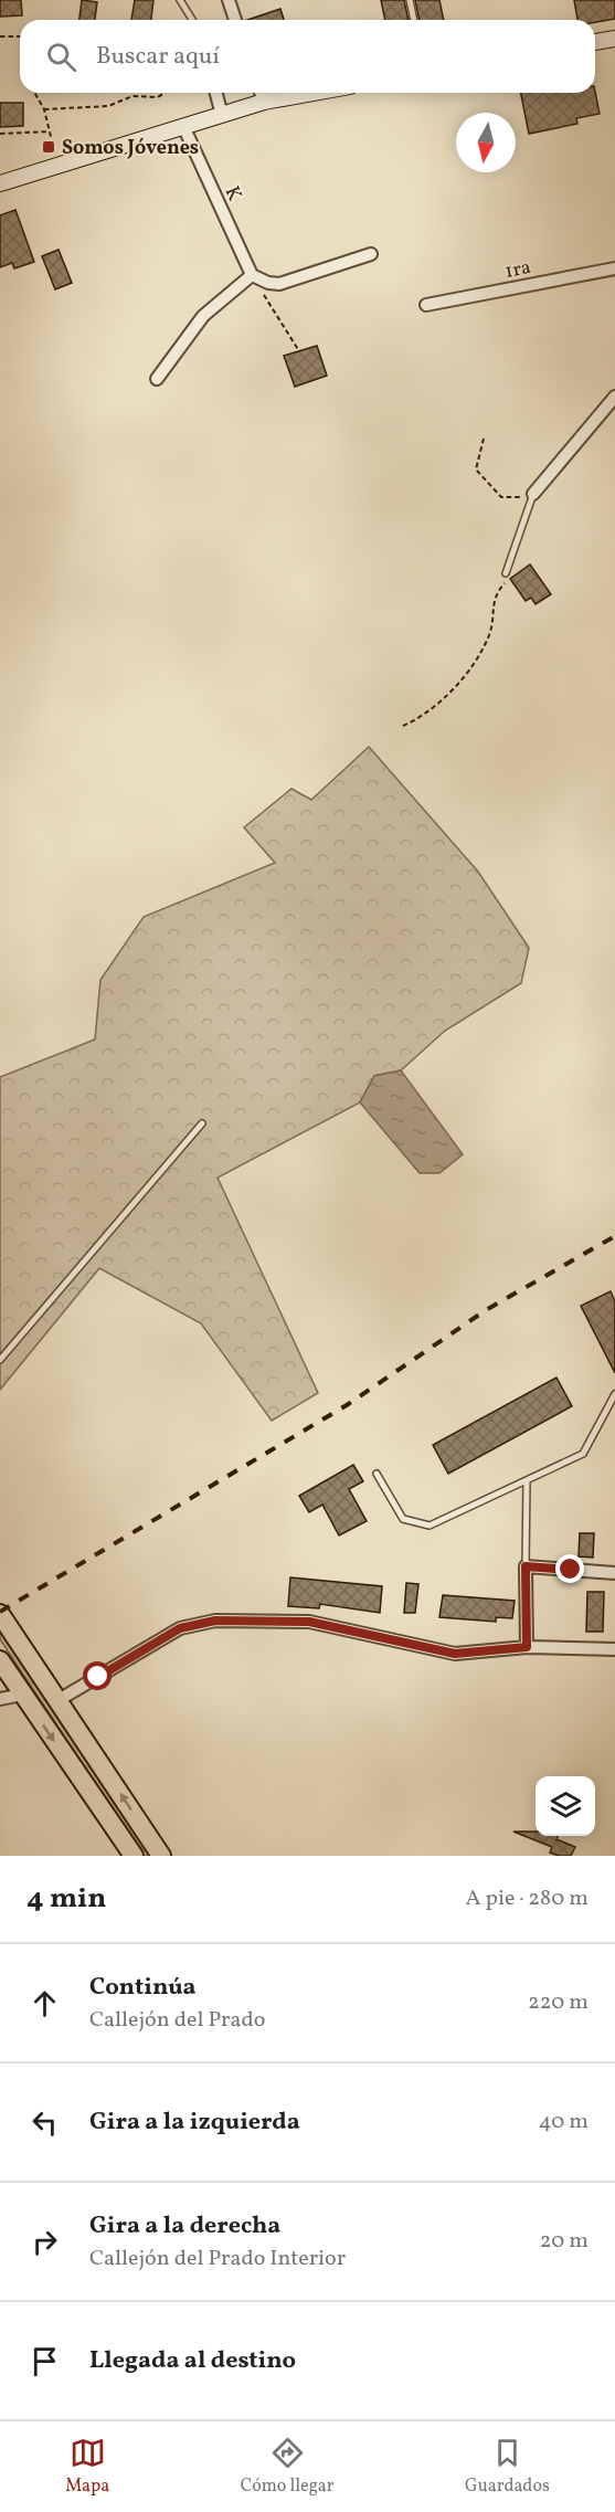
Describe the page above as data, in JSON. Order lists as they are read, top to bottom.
{
  "streets": {
    "street": ["K", "1ra"]
  },
  "places": {
    "transit": ["Somos Jóvenes"]
  },
  "north": "bottom",
  "page": {
    "search": "Buscar aquí",
    "heading": ["4 min", "A pie · 280 m"],
    "list": [
      ["Continúa", "Callejón del Prado", "220 m"],
      ["Gira a la izquierda", "40 m"],
      ["Gira a la derecha", "Callejón del Prado Interior", "20 m"],
      "Llegada al destino"
    ],
    "nav": ["Mapa", "Cómo llegar", "Guardados"]
  }
}
